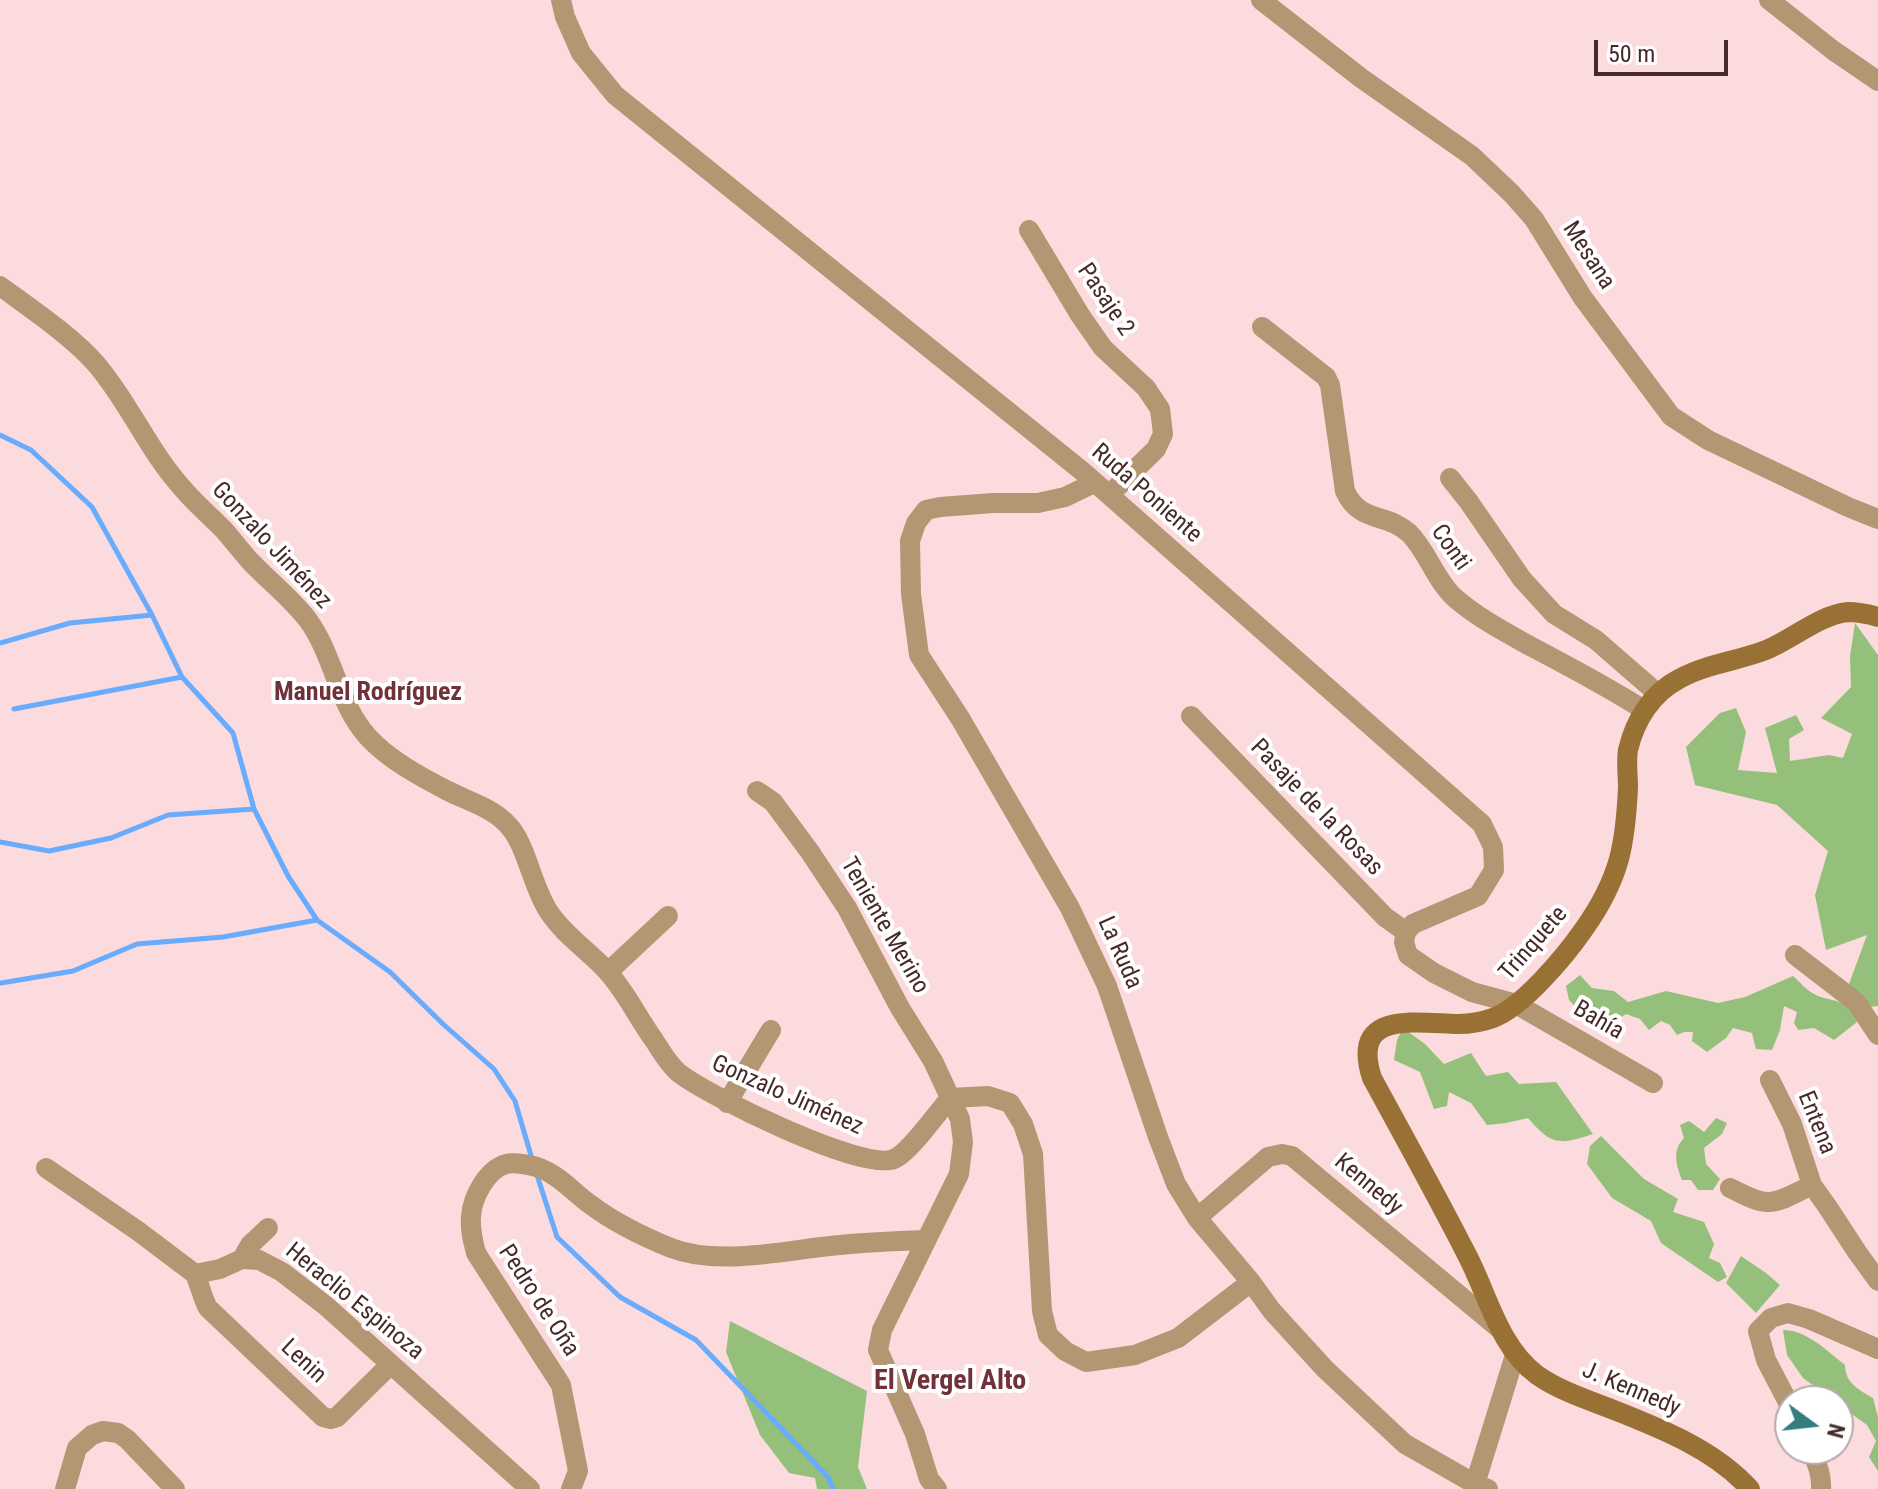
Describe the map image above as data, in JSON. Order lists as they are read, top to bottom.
{
  "streets": {
    "street": [
      "Mesana",
      "Pasaje 2",
      "Ruda Poniente",
      "Gonzalo Jiménez",
      "Conti",
      "Pasaje de la Rosas",
      "Teniente Merino",
      "Trinquete",
      "La Ruda",
      "Bahía",
      "Entena",
      "Kennedy",
      "Pedro de Oña",
      "Heraclio Espinoza",
      "Lenin",
      "J. Kennedy"
    ]
  },
  "crossings": [
    ["Pasaje 2", "Ruda Poniente"],
    ["Pasaje 2", "La Ruda"],
    ["Ruda Poniente", "Pasaje de la Rosas"],
    ["Ruda Poniente", "La Ruda"],
    ["Gonzalo Jiménez", "Teniente Merino"],
    ["Conti", "Trinquete"],
    ["Trinquete", "Bahía"],
    ["Trinquete", "Kennedy"],
    ["Trinquete", "J. Kennedy"],
    ["La Ruda", "Kennedy"],
    ["Kennedy", "J. Kennedy"],
    ["Heraclio Espinoza", "Lenin"]
  ],
  "districts": ["Manuel Rodríguez", "El Vergel Alto"],
  "scale_bar": "50 m",
  "north": "right"
}
